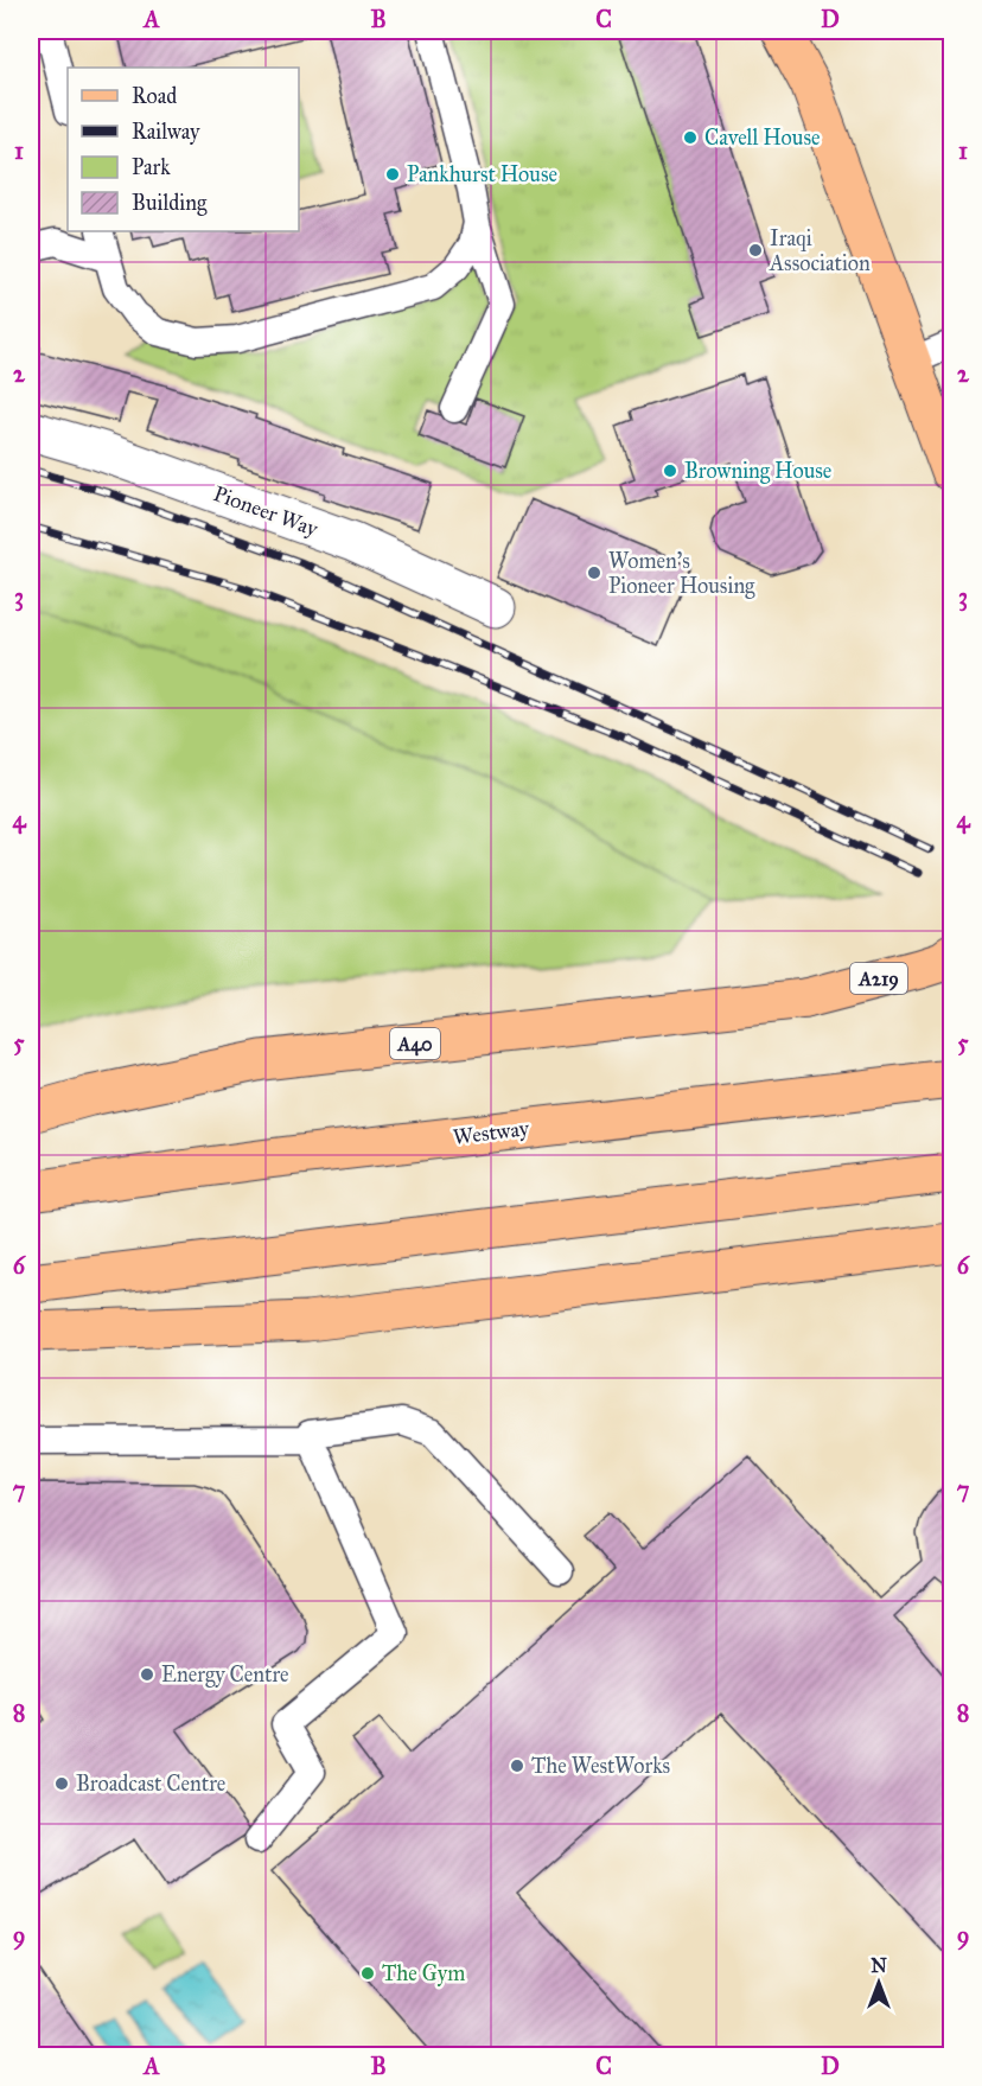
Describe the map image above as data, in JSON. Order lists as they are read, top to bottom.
{
  "streets": {
    "main road": ["A219", "A40", "Westway"],
    "street": ["Pioneer Way"]
  },
  "crossings": [
    ["A219", "A40"]
  ],
  "places": [
    "Cavell House",
    "Pankhurst House",
    "Iraqi Association",
    "Browning House",
    "Women's Pioneer Housing",
    "Energy Centre",
    "The WestWorks",
    "Broadcast Centre",
    "The Gym"
  ],
  "legend": [
    "Road",
    "Railway",
    "Park",
    "Building"
  ],
  "north": "top",
  "grid": {
    "columns": [
      "A",
      "B",
      "C",
      "D"
    ],
    "rows": [
      "1",
      "2",
      "3",
      "4",
      "5",
      "6",
      "7",
      "8",
      "9"
    ]
  }
}
